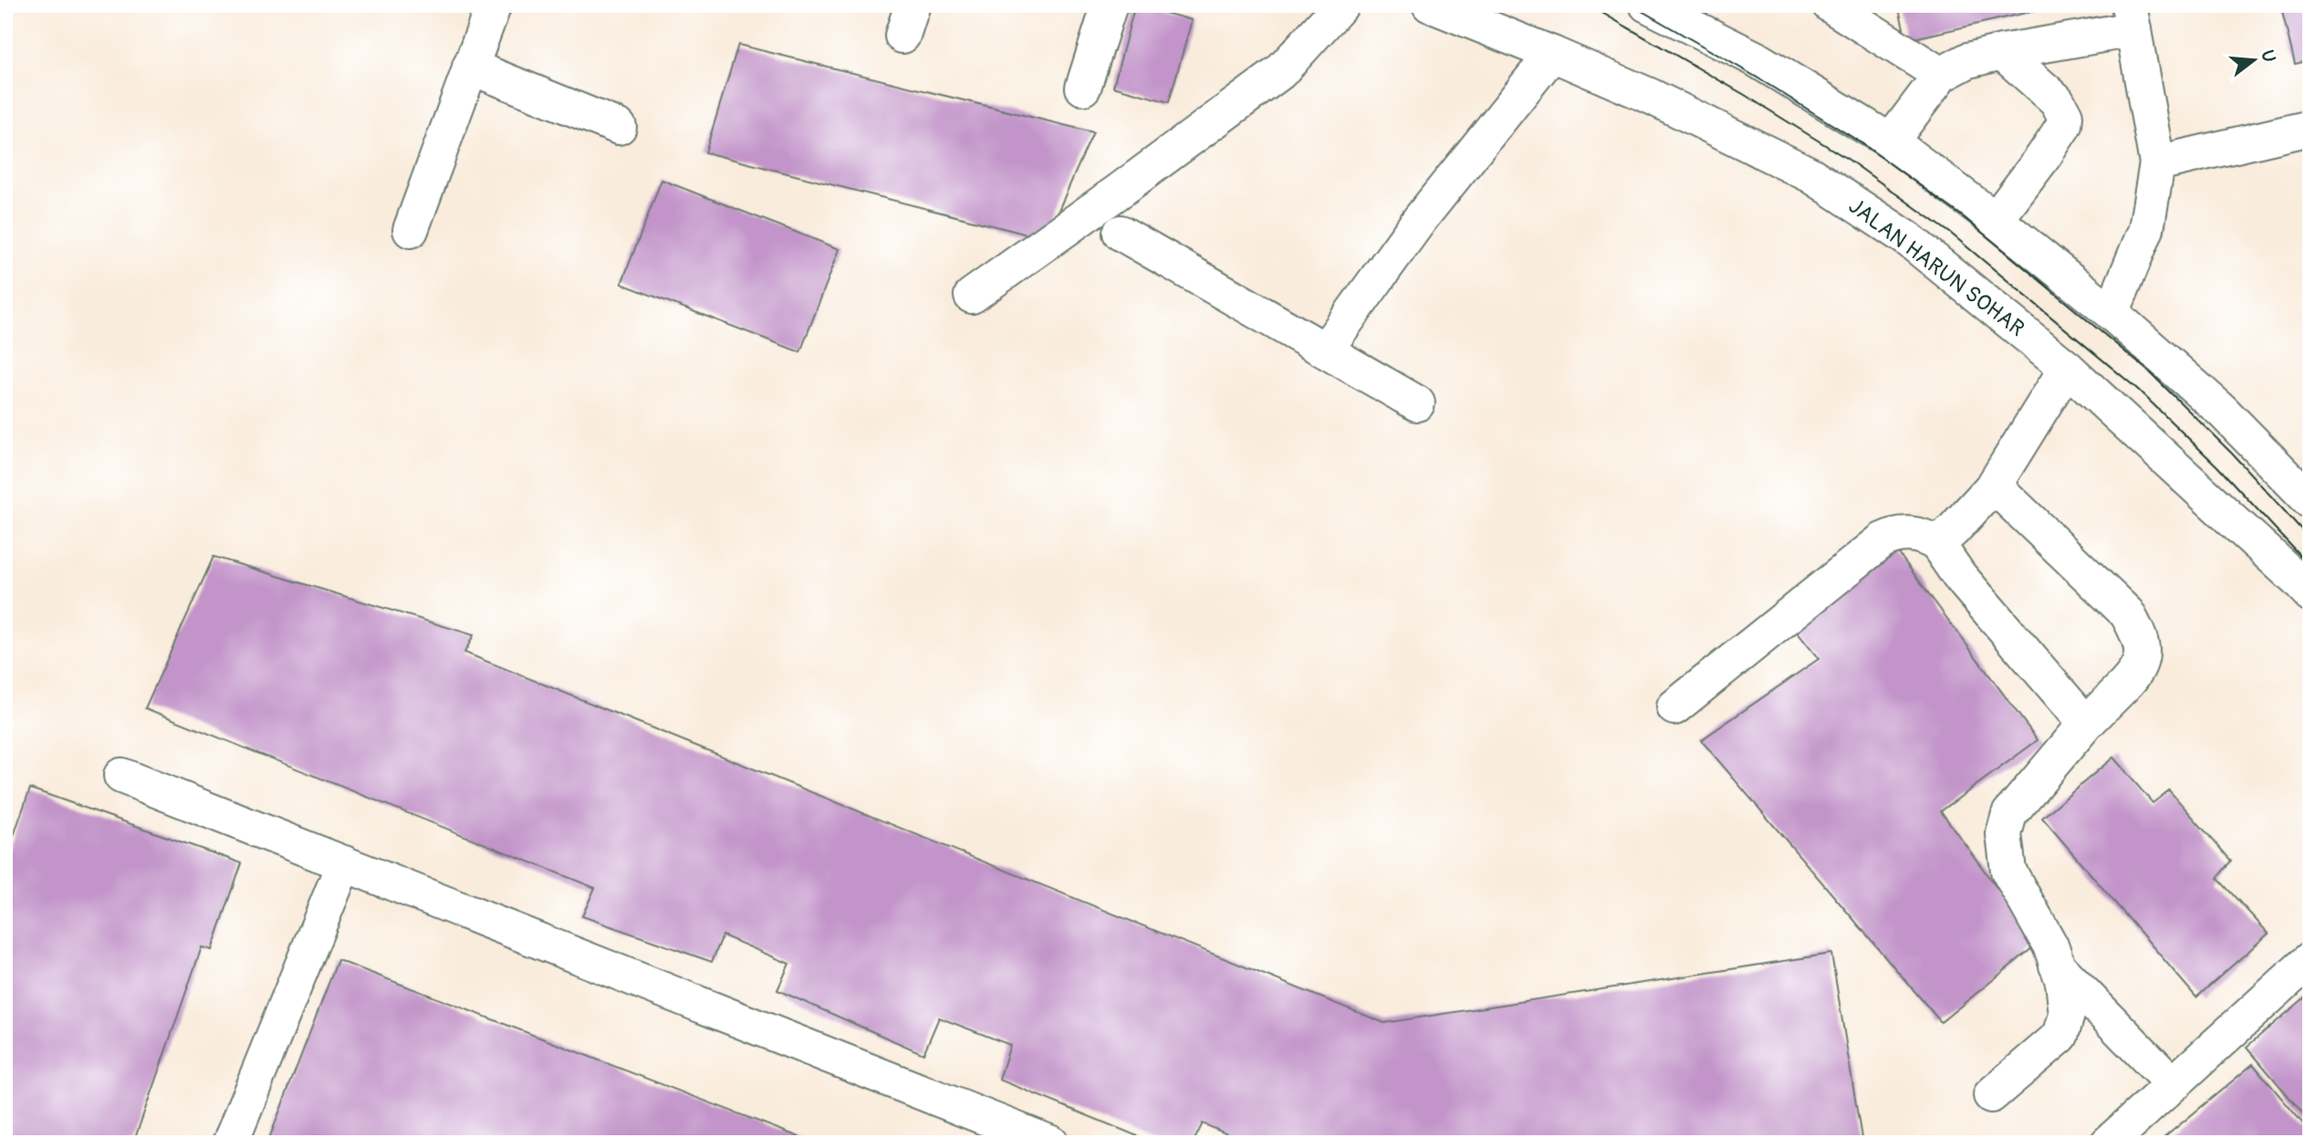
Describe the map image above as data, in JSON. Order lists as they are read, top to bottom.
{
  "streets": {
    "main road": ["JALAN HARUN SOHAR"]
  },
  "north": "right"
}
